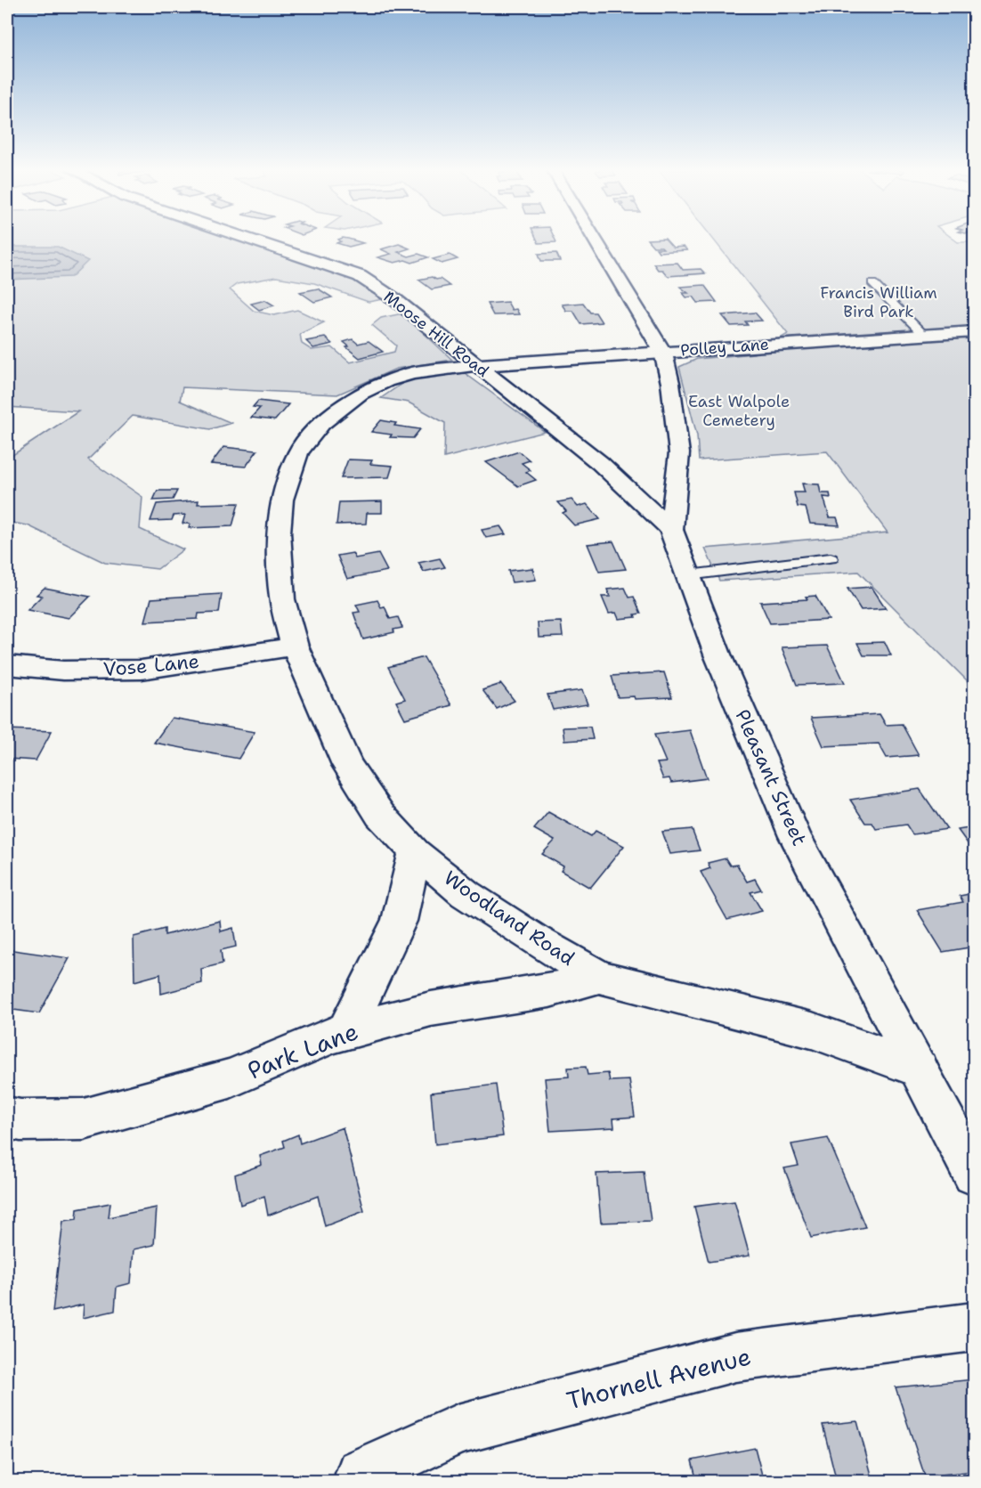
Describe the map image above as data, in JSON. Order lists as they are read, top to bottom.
{
  "streets": {
    "street": [
      "Moose Hill Road",
      "Polley Lane",
      "Vose Lane",
      "Pleasant Street",
      "Woodland Road",
      "Park Lane",
      "Thornell Avenue"
    ]
  },
  "crossings": [
    ["Moose Hill Road", "Polley Lane"],
    ["Moose Hill Road", "Pleasant Street"],
    ["Moose Hill Road", "Woodland Road"],
    ["Polley Lane", "Pleasant Street"],
    ["Polley Lane", "Woodland Road"],
    ["Vose Lane", "Woodland Road"],
    ["Pleasant Street", "Woodland Road"],
    ["Woodland Road", "Park Lane"]
  ],
  "parks": ["Francis William Bird Park", "East Walpole Cemetery"]
}
